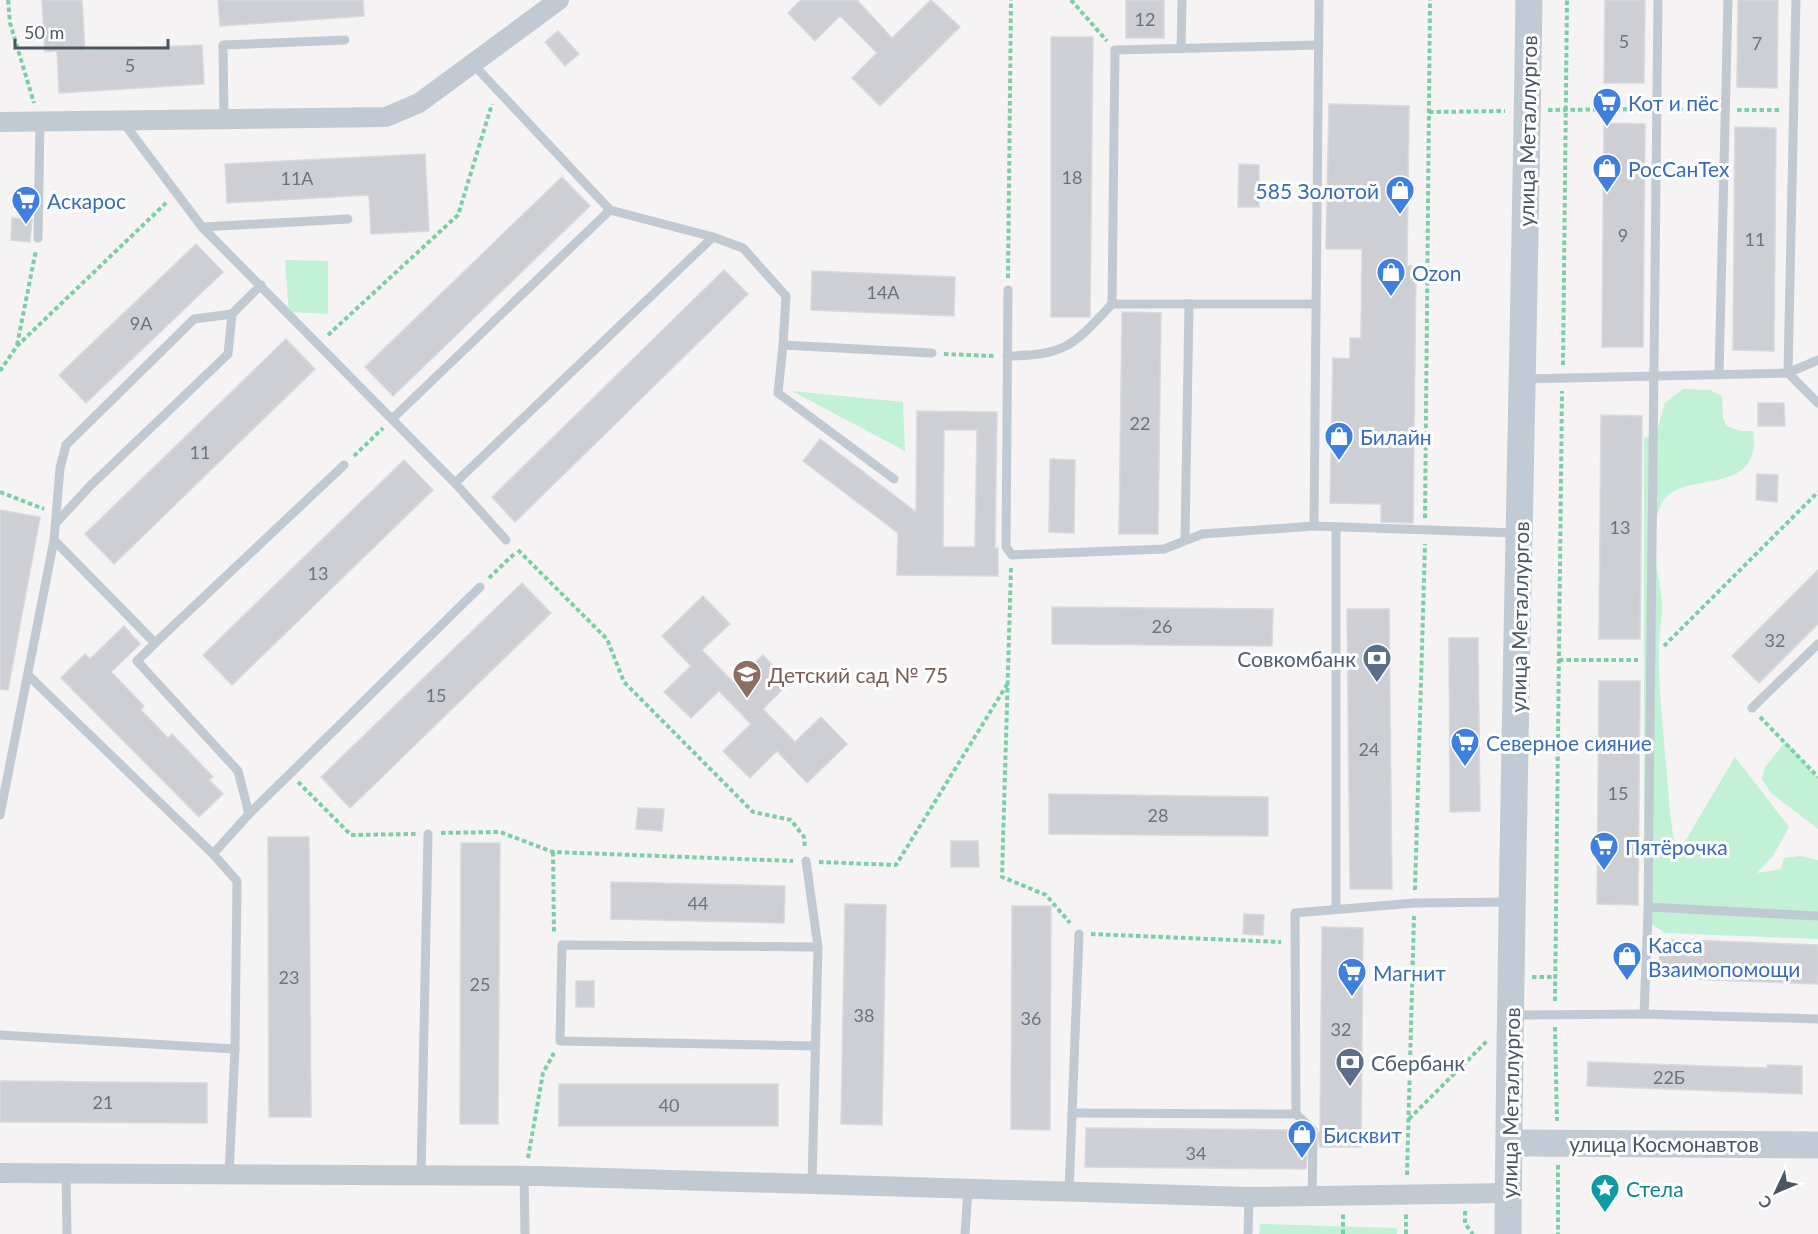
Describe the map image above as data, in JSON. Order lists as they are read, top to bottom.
{
  "streets": {
    "main road": ["улица Металлургов", "улица Космонавтов"]
  },
  "crossings": [
    ["улица Металлургов", "улица Космонавтов"]
  ],
  "places": {
    "supermarket": [
      "Кот и пёс",
      "Аскарос",
      "Северное сияние",
      "Пятёрочка",
      "Магнит"
    ],
    "shop": [
      "РосСанТех",
      "585 Золотой",
      "Ozon",
      "Билайн",
      "Касса Взаимопомощи",
      "Бисквит"
    ],
    "bank": ["Совкомбанк", "Сбербанк"],
    "school or university": ["Детский сад № 75"],
    "place": ["Стела"]
  },
  "house_numbers": [
    "12",
    "5",
    "7",
    "5",
    "18",
    "11А",
    "9",
    "11",
    "14А",
    "9А",
    "22",
    "11",
    "13",
    "13",
    "26",
    "32",
    "15",
    "24",
    "15",
    "28",
    "44",
    "23",
    "25",
    "38",
    "36",
    "32",
    "22Б",
    "21",
    "40",
    "34"
  ],
  "scale_bar": "50 m",
  "north": "bottom left"
}
